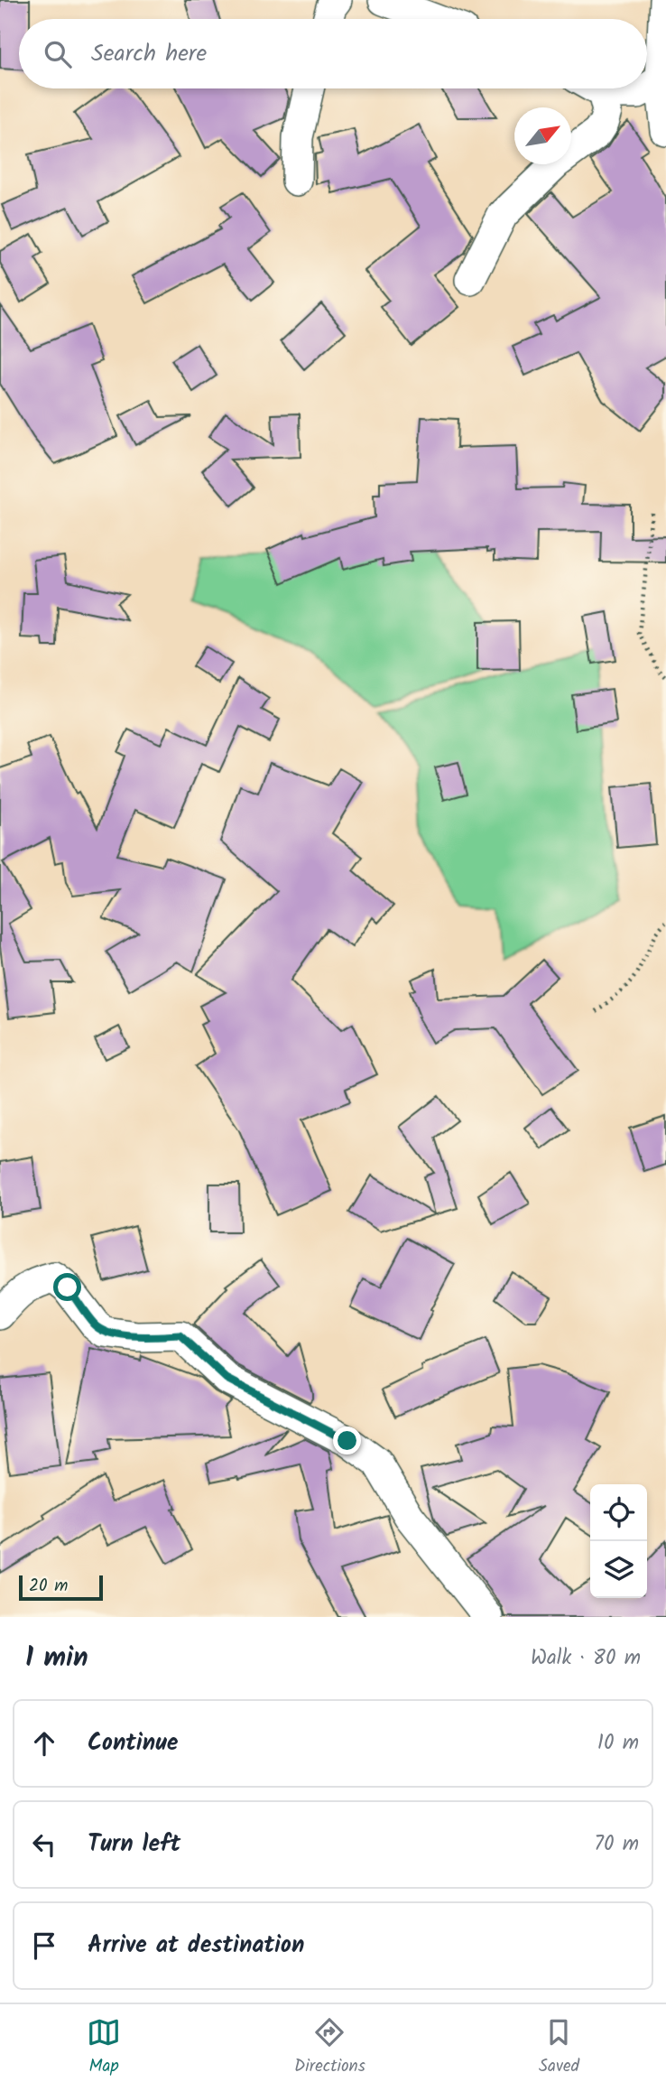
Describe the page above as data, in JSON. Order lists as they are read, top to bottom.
{
  "scale_bar": "20 m",
  "north": "top right",
  "page": {
    "search": "Search here",
    "scale": "20 m",
    "heading": ["1 min", "Walk · 80 m"],
    "list": [
      ["Continue", "10 m"],
      ["Turn left", "70 m"],
      "Arrive at destination"
    ],
    "nav": ["Map", "Directions", "Saved"]
  }
}
